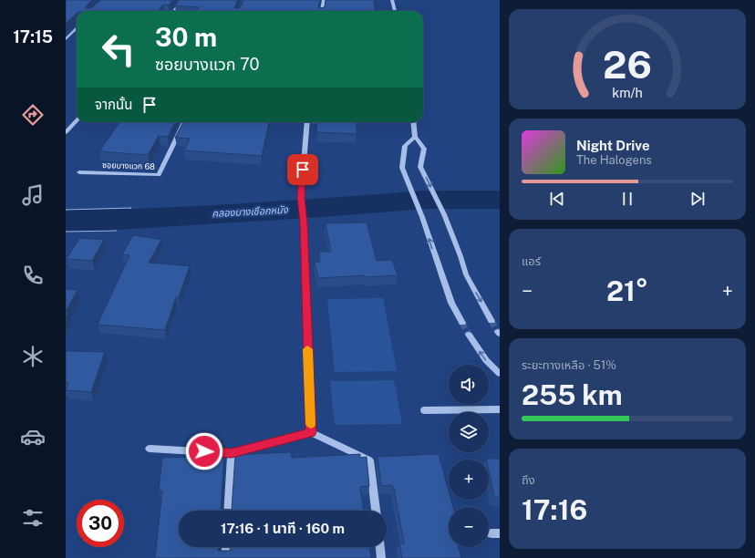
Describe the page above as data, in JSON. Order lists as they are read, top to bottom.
{
  "streets": {
    "street": ["ซอยบางแวก 68"]
  },
  "water": ["คลองบางเชือกหนัง"],
  "page": {
    "tabs": "17:15",
    "turn": ["30 m", "ซอยบางแวก 70"],
    "then": "จากนั้น",
    "song": ["Night Drive", "The Halogens"],
    "tile": [
      "แอร์",
      ["ระยะทางเหลือ · 51%", "255 km"],
      ["ถึง", "17:16"]
    ],
    "heat": ["−", "21°", "+"],
    "map_buttons": ["+", "−"],
    "limit": "30",
    "trip": "17:16 · 1 นาที · 160 m",
    "gauge": ["26", "km/h"]
  }
}
